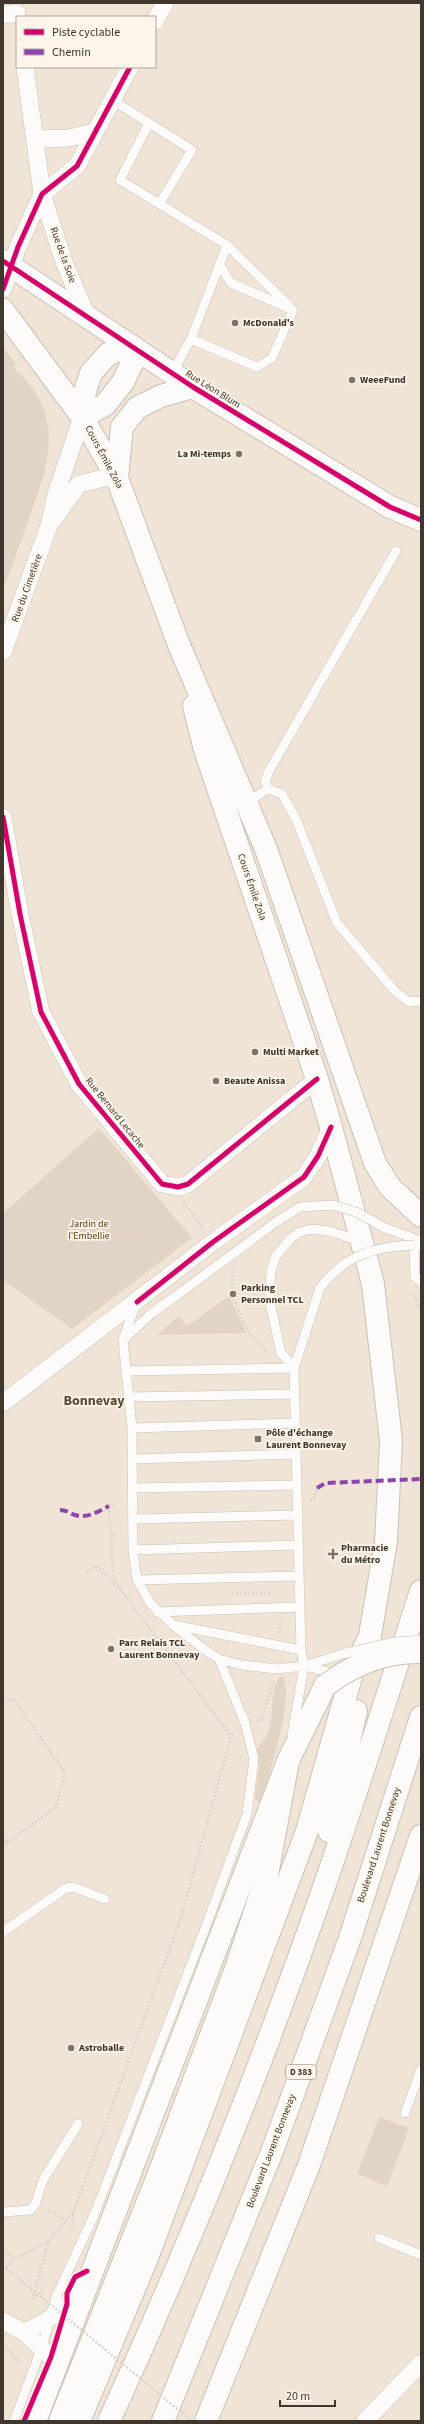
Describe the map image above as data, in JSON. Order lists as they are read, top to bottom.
{
  "streets": {
    "main road": [
      "Rue Léon Blum",
      "Cours Émile Zola",
      "Boulevard Laurent Bonnevay",
      "D 383"
    ],
    "street": ["Rue de la Soie", "Rue du Cimetière", "Rue Bernard Lecache"]
  },
  "crossings": [
    ["Rue de la Soie", "Rue Léon Blum"],
    ["Cours Émile Zola", "Rue du Cimetière"],
    ["Cours Émile Zola", "Rue Bernard Lecache"]
  ],
  "districts": ["Bonnevay"],
  "parks": ["Jardin de l'Embellie"],
  "places": {
    "other": [
      "McDonald's",
      "WeeeFund",
      "La Mi-temps",
      "Multi Market",
      "Beaute Anissa",
      "Parking Personnel TCL",
      "Parc Relais TCL Laurent Bonnevay",
      "Astroballe"
    ],
    "transit": ["Pôle d'échange Laurent Bonnevay"],
    "health": ["Pharmacie du Métro"]
  },
  "legend": ["Piste cyclable", "Chemin"],
  "scale_bar": "20 m"
}
